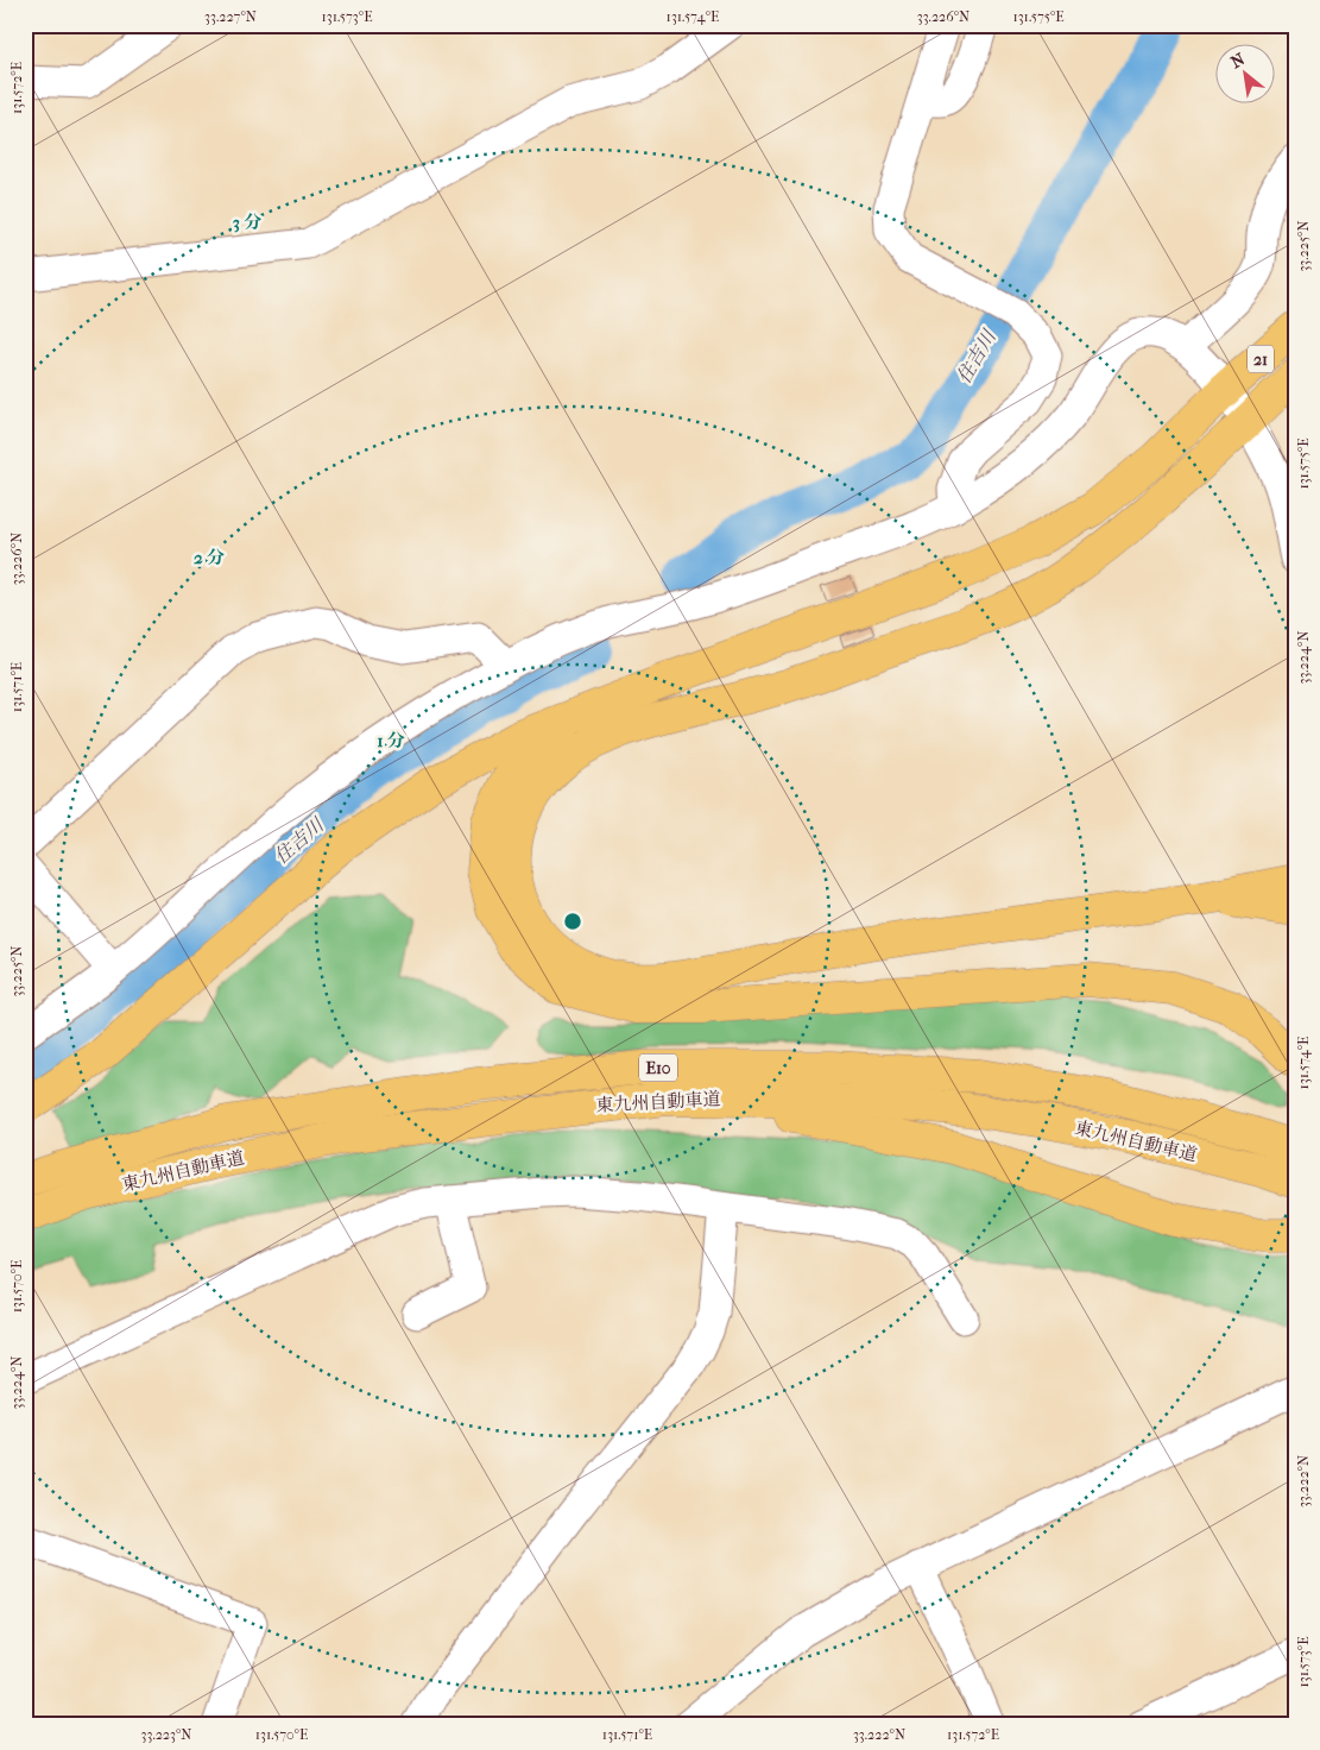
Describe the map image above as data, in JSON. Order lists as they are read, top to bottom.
{
  "streets": {
    "main road": ["21", "E10", "東九州自動車道"]
  },
  "water": ["住吉川"],
  "north": "top left",
  "coordinates": [
    "33.227°N",
    "131.573°E",
    "131.574°E",
    "33.226°N",
    "131.575°E",
    "131.572°E",
    "33.225°N",
    "33.224°N",
    "131.571°E",
    "131.570°E",
    "33.222°N",
    "33.223°N"
  ],
  "rings": ["3 分", "2 分", "1 分"]
}
